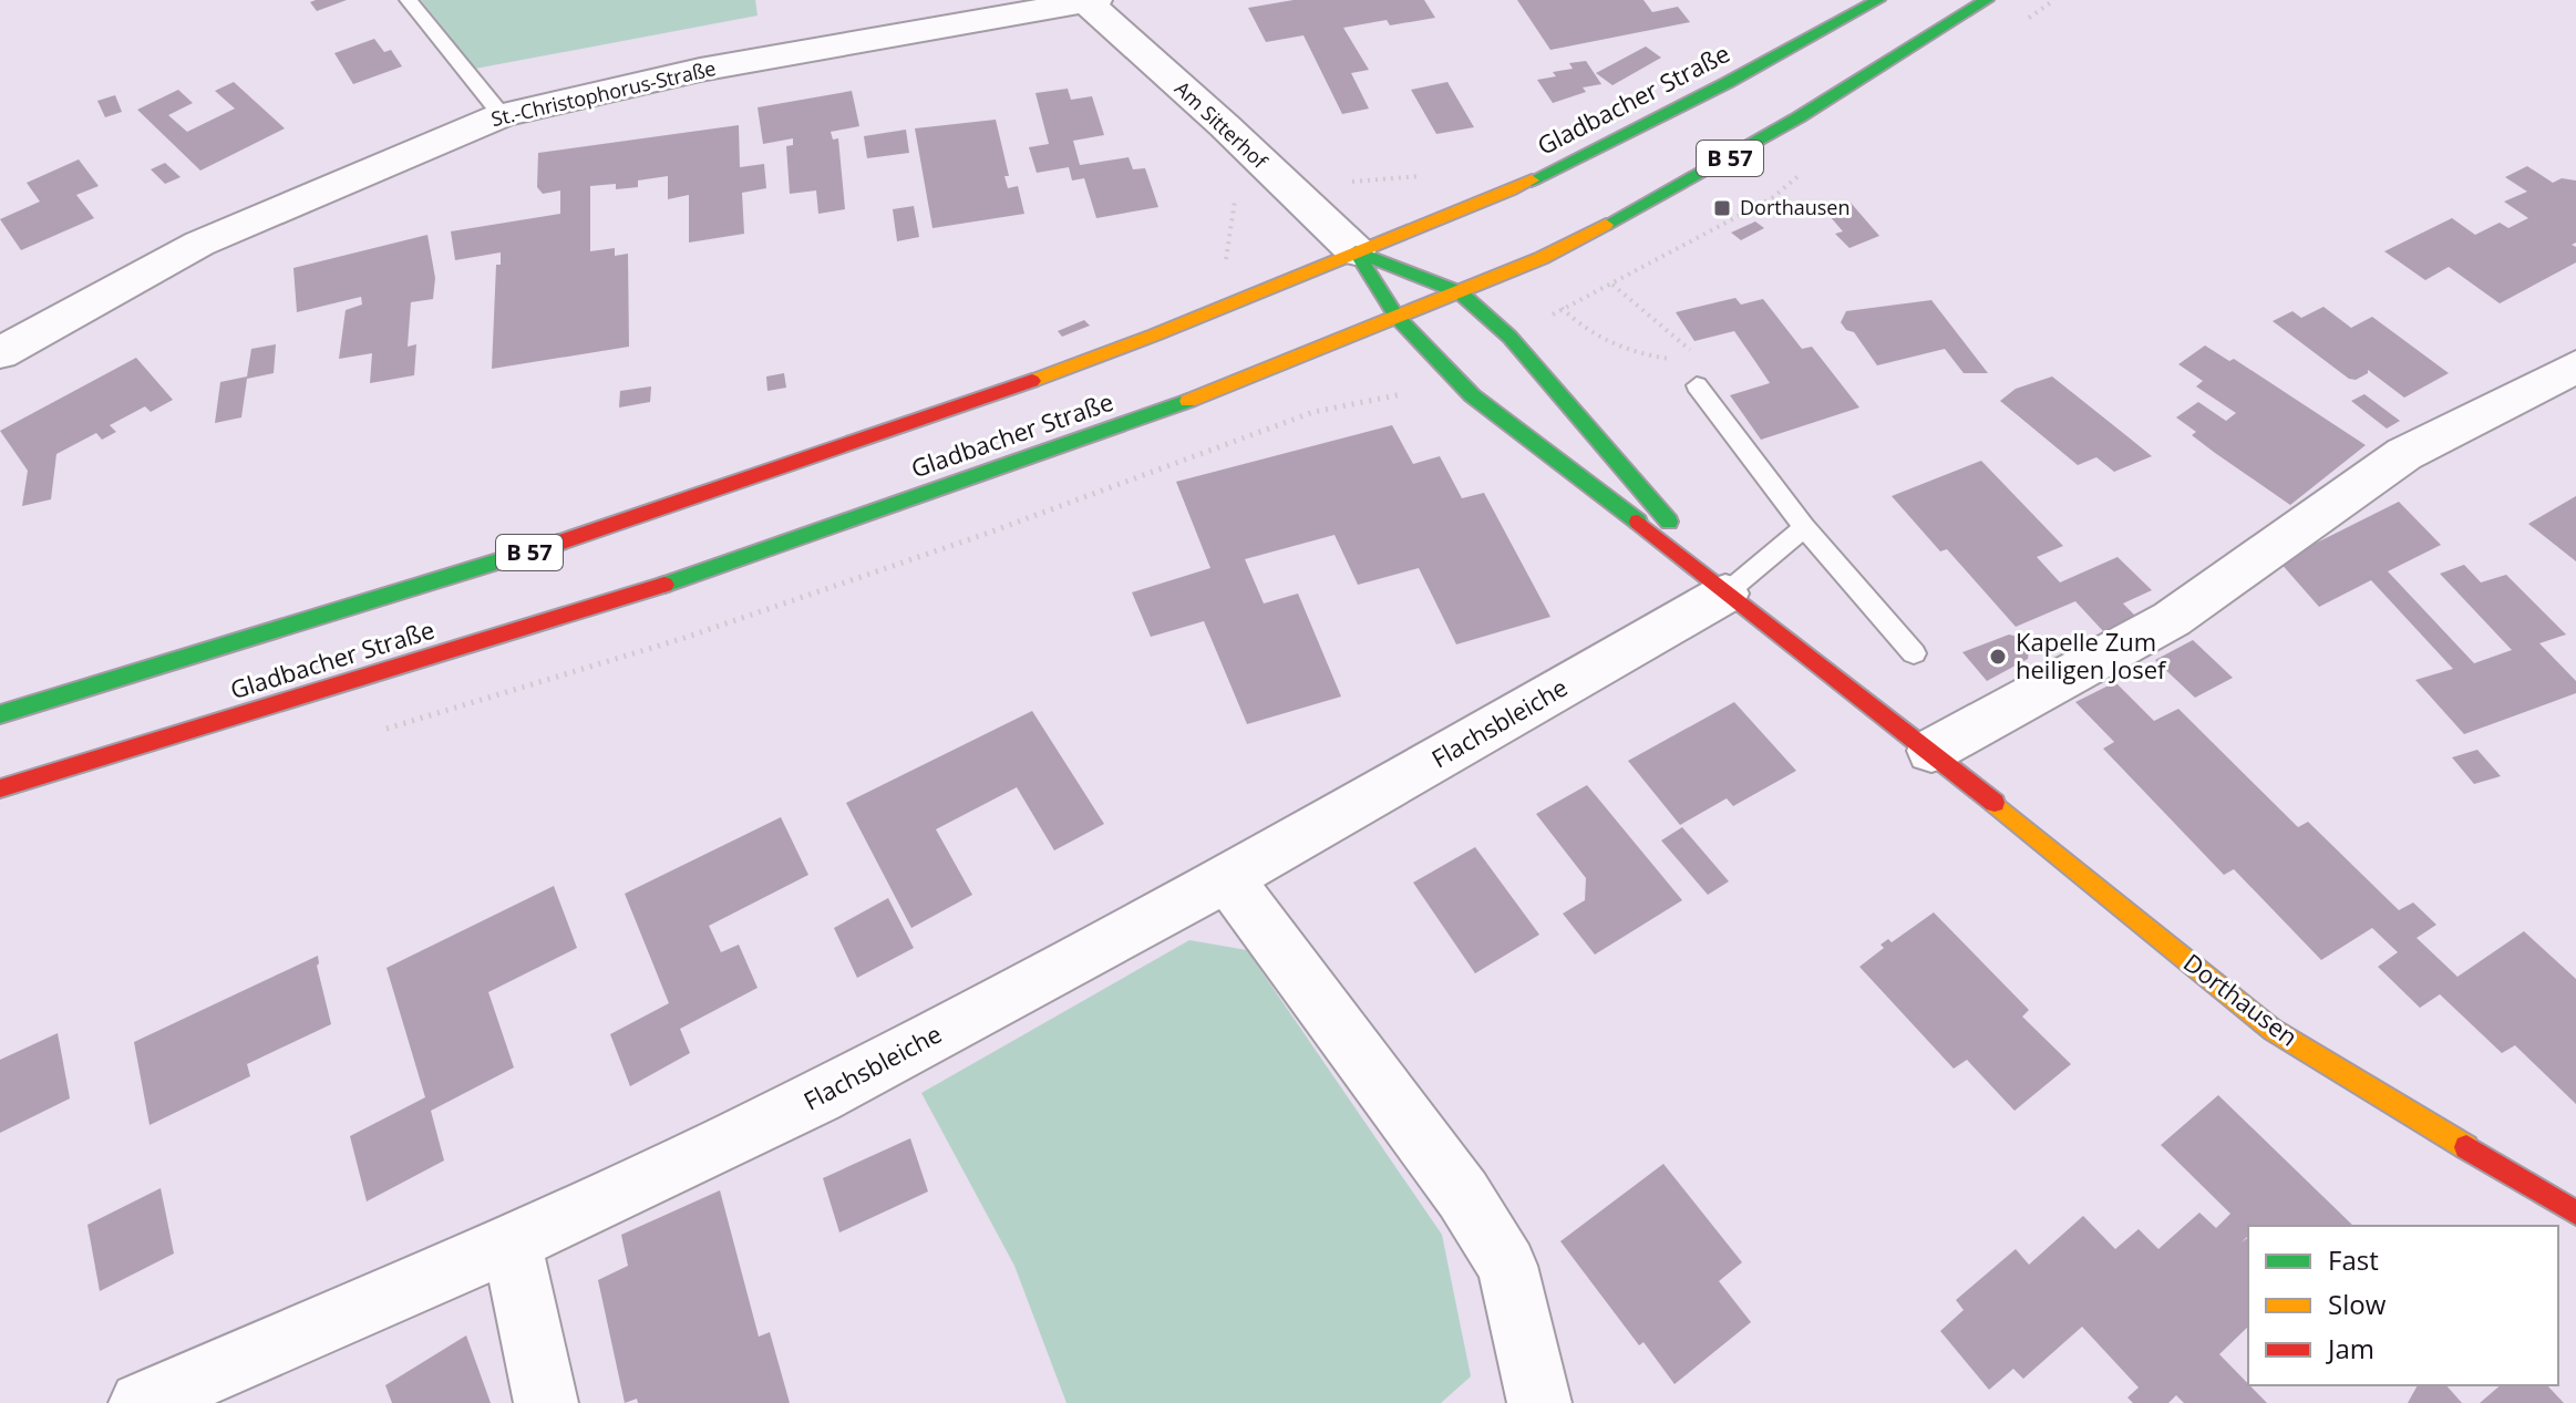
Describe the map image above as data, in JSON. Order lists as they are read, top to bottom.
{
  "streets": {
    "main road": ["Gladbacher Straße", "B 57", "Dorthausen"],
    "street": ["St.-Christophorus-Straße", "Am Sitterhof", "Flachsbleiche"]
  },
  "crossings": [
    ["St.-Christophorus-Straße", "Am Sitterhof"],
    ["Gladbacher Straße", "Am Sitterhof"],
    ["Gladbacher Straße", "Dorthausen"],
    ["Am Sitterhof", "Dorthausen"],
    ["Flachsbleiche", "Dorthausen"]
  ],
  "places": {
    "transit": ["Dorthausen"],
    "other": ["Kapelle Zum heiligen Josef"]
  },
  "legend": ["Fast", "Slow", "Jam"]
}
